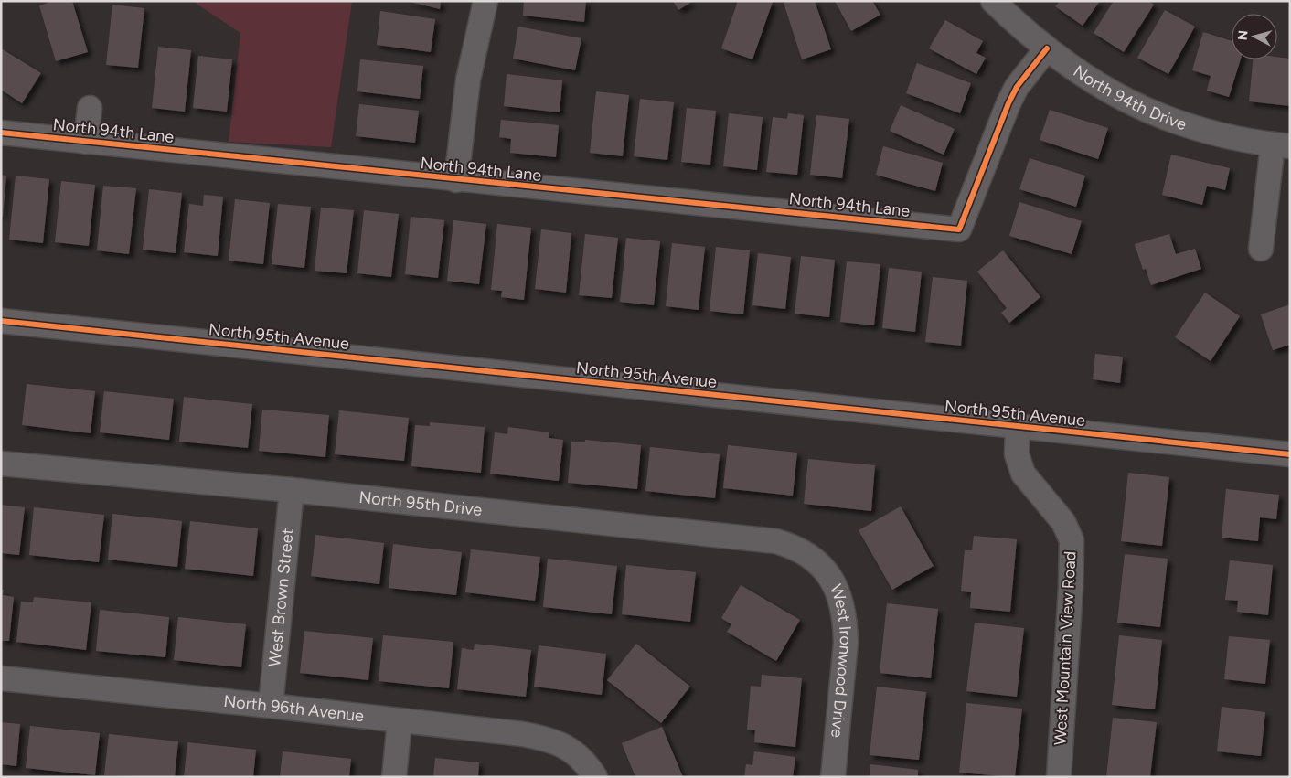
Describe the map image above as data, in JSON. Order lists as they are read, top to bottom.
{
  "streets": {
    "street": [
      "North 94th Drive",
      "North 94th Lane",
      "North 95th Avenue",
      "North 95th Drive",
      "West Brown Street",
      "West Mountain View Road",
      "West Ironwood Drive",
      "North 96th Avenue"
    ]
  },
  "crossings": [
    ["North 94th Drive", "North 94th Lane"],
    ["North 95th Avenue", "West Mountain View Road"],
    ["North 95th Drive", "West Brown Street"],
    ["North 95th Drive", "West Ironwood Drive"],
    ["West Brown Street", "North 96th Avenue"]
  ],
  "north": "left"
}
